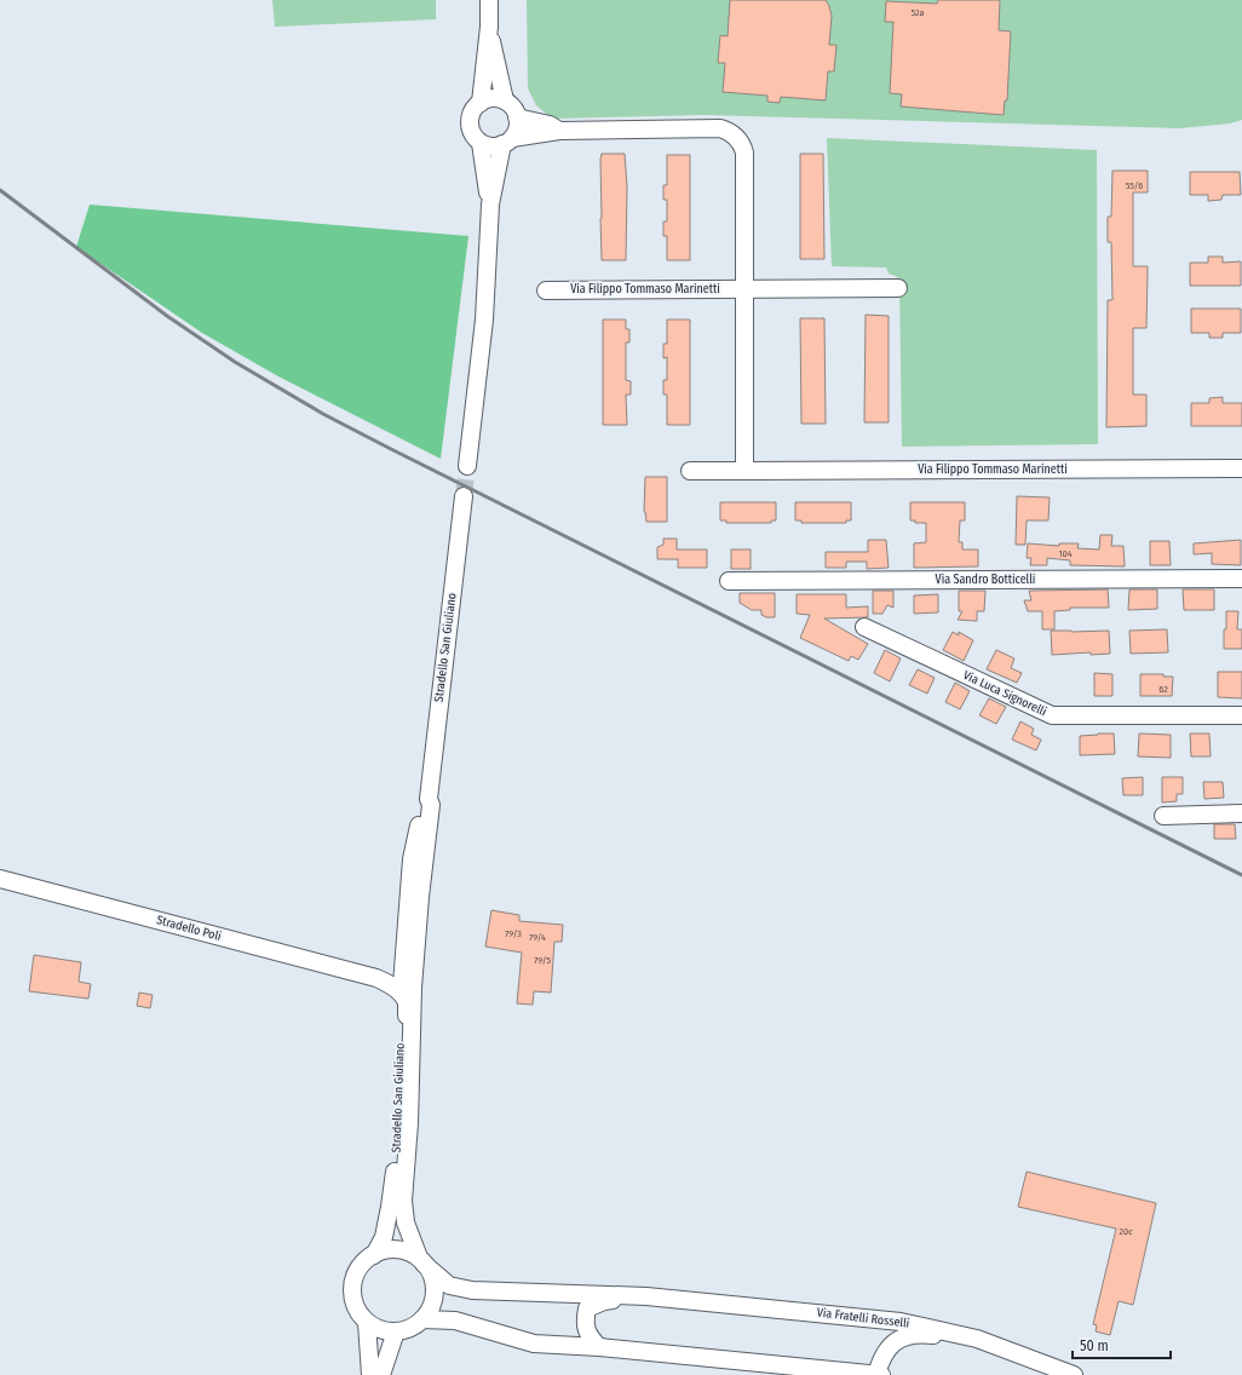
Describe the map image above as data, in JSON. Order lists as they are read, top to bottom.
{
  "streets": {
    "street": [
      "Via Filippo Tommaso Marinetti",
      "Via Sandro Botticelli",
      "Stradello San Giuliano",
      "Via Luca Signorelli",
      "Stradello Poli",
      "Via Fratelli Rosselli"
    ]
  },
  "crossings": [
    ["Stradello San Giuliano", "Stradello Poli"],
    ["Stradello San Giuliano", "Via Fratelli Rosselli"]
  ],
  "house_numbers": [
    "52a",
    "55/6",
    "104",
    "62",
    "79/3",
    "79/4",
    "79/5",
    "20c"
  ],
  "scale_bar": "50 m"
}
